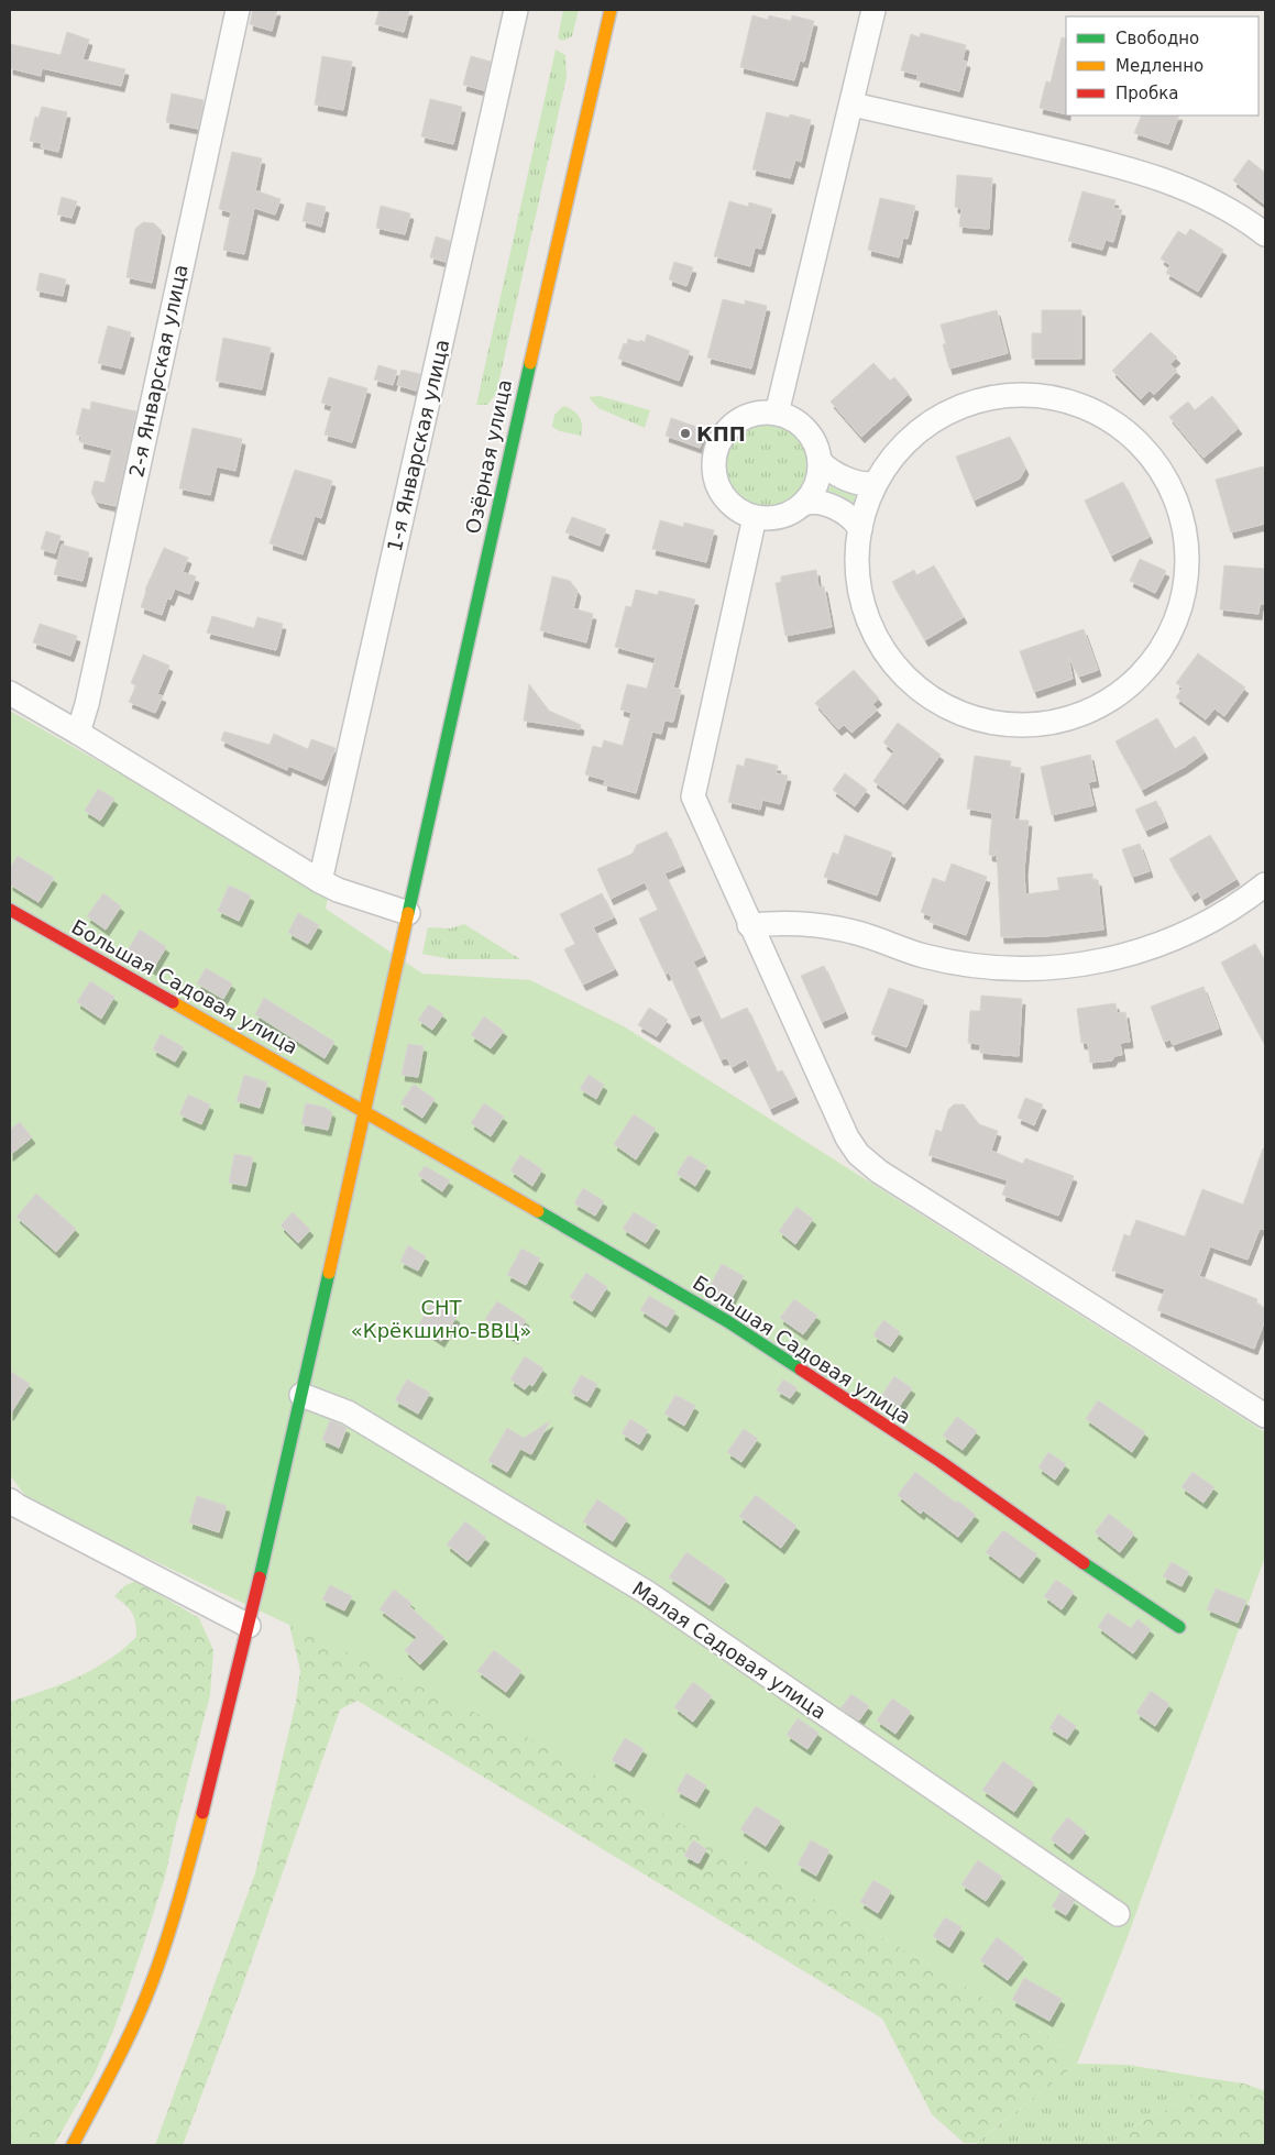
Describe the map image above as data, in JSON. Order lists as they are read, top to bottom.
{
  "streets": {
    "main road": ["Озёрная улица", "Большая Садовая улица"],
    "street": ["2-я Январская улица", "1-я Январская улица", "Малая Садовая улица"]
  },
  "crossings": [
    ["Озёрная улица", "Большая Садовая улица"],
    ["Озёрная улица", "Малая Садовая улица"]
  ],
  "parks": ["СНТ «Крёкшино-ВВЦ»"],
  "places": ["КПП"],
  "legend": ["Свободно", "Медленно", "Пробка"]
}
